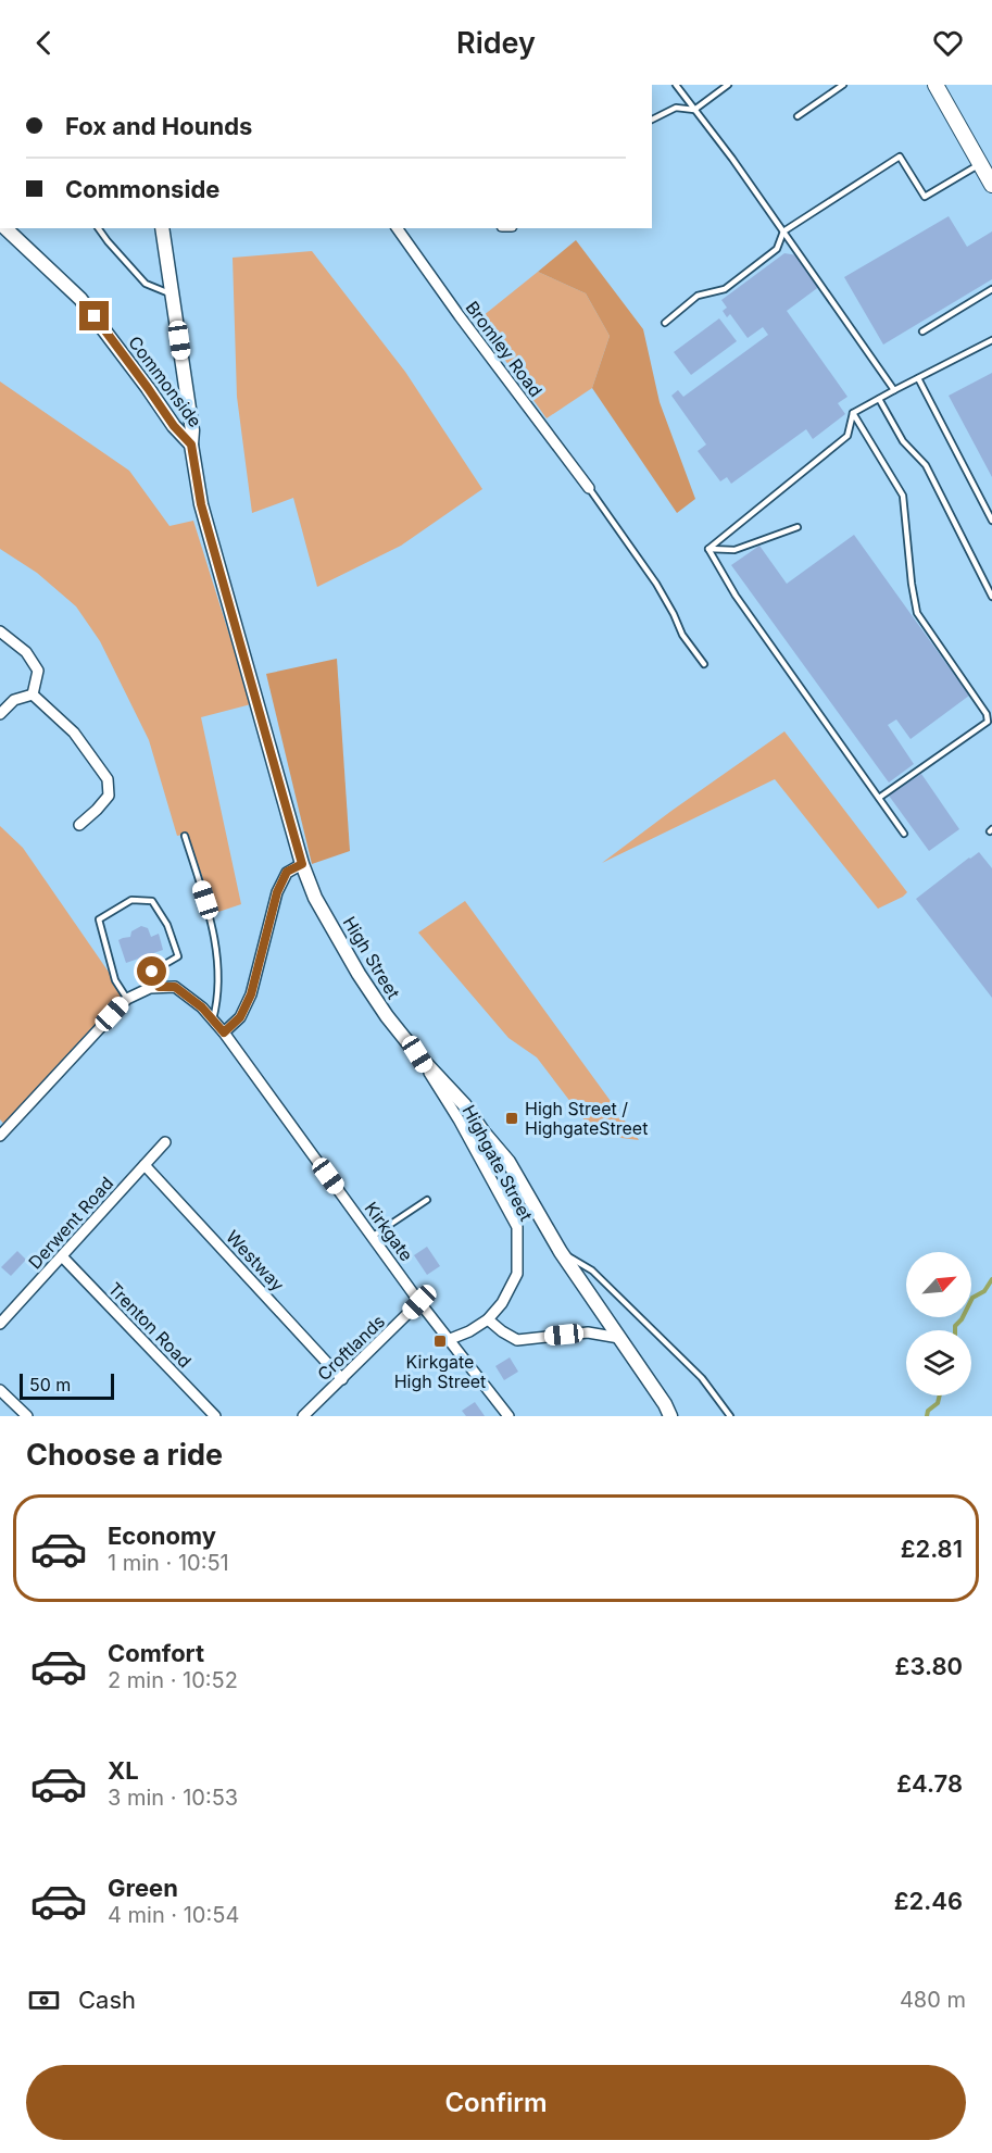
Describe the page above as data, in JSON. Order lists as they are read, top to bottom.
{
  "streets": {
    "street": [
      "Bromley Road",
      "Commonside",
      "High Street",
      "Highgate Street",
      "Derwent Road",
      "Kirkgate",
      "Westway",
      "Trenton Road",
      "Croftlands"
    ]
  },
  "crossings": [
    ["Commonside", "High Street"],
    ["High Street", "Highgate Street"],
    ["Highgate Street", "Kirkgate"],
    ["Derwent Road", "Westway"],
    ["Derwent Road", "Trenton Road"],
    ["Kirkgate", "Croftlands"],
    ["Westway", "Croftlands"]
  ],
  "places": {
    "transit": ["High Street / HighgateStreet", "Kirkgate High Street"]
  },
  "scale_bar": "50 m",
  "north": "top right",
  "page": {
    "header": "Ridey",
    "banner": ["Fox and Hounds", "Commonside"],
    "scale": "50 m",
    "heading": "Choose a ride",
    "list": [
      {
        "name": "Economy",
        "note": "1 min · 10:51",
        "value": "£2.81"
      },
      {
        "name": "Comfort",
        "note": "2 min · 10:52",
        "value": "£3.80"
      },
      {
        "name": "XL",
        "note": "3 min · 10:53",
        "value": "£4.78"
      },
      {
        "name": "Green",
        "note": "4 min · 10:54",
        "value": "£2.46"
      }
    ],
    "pay": ["Cash", "480 m"],
    "buttons": "Confirm"
  }
}
